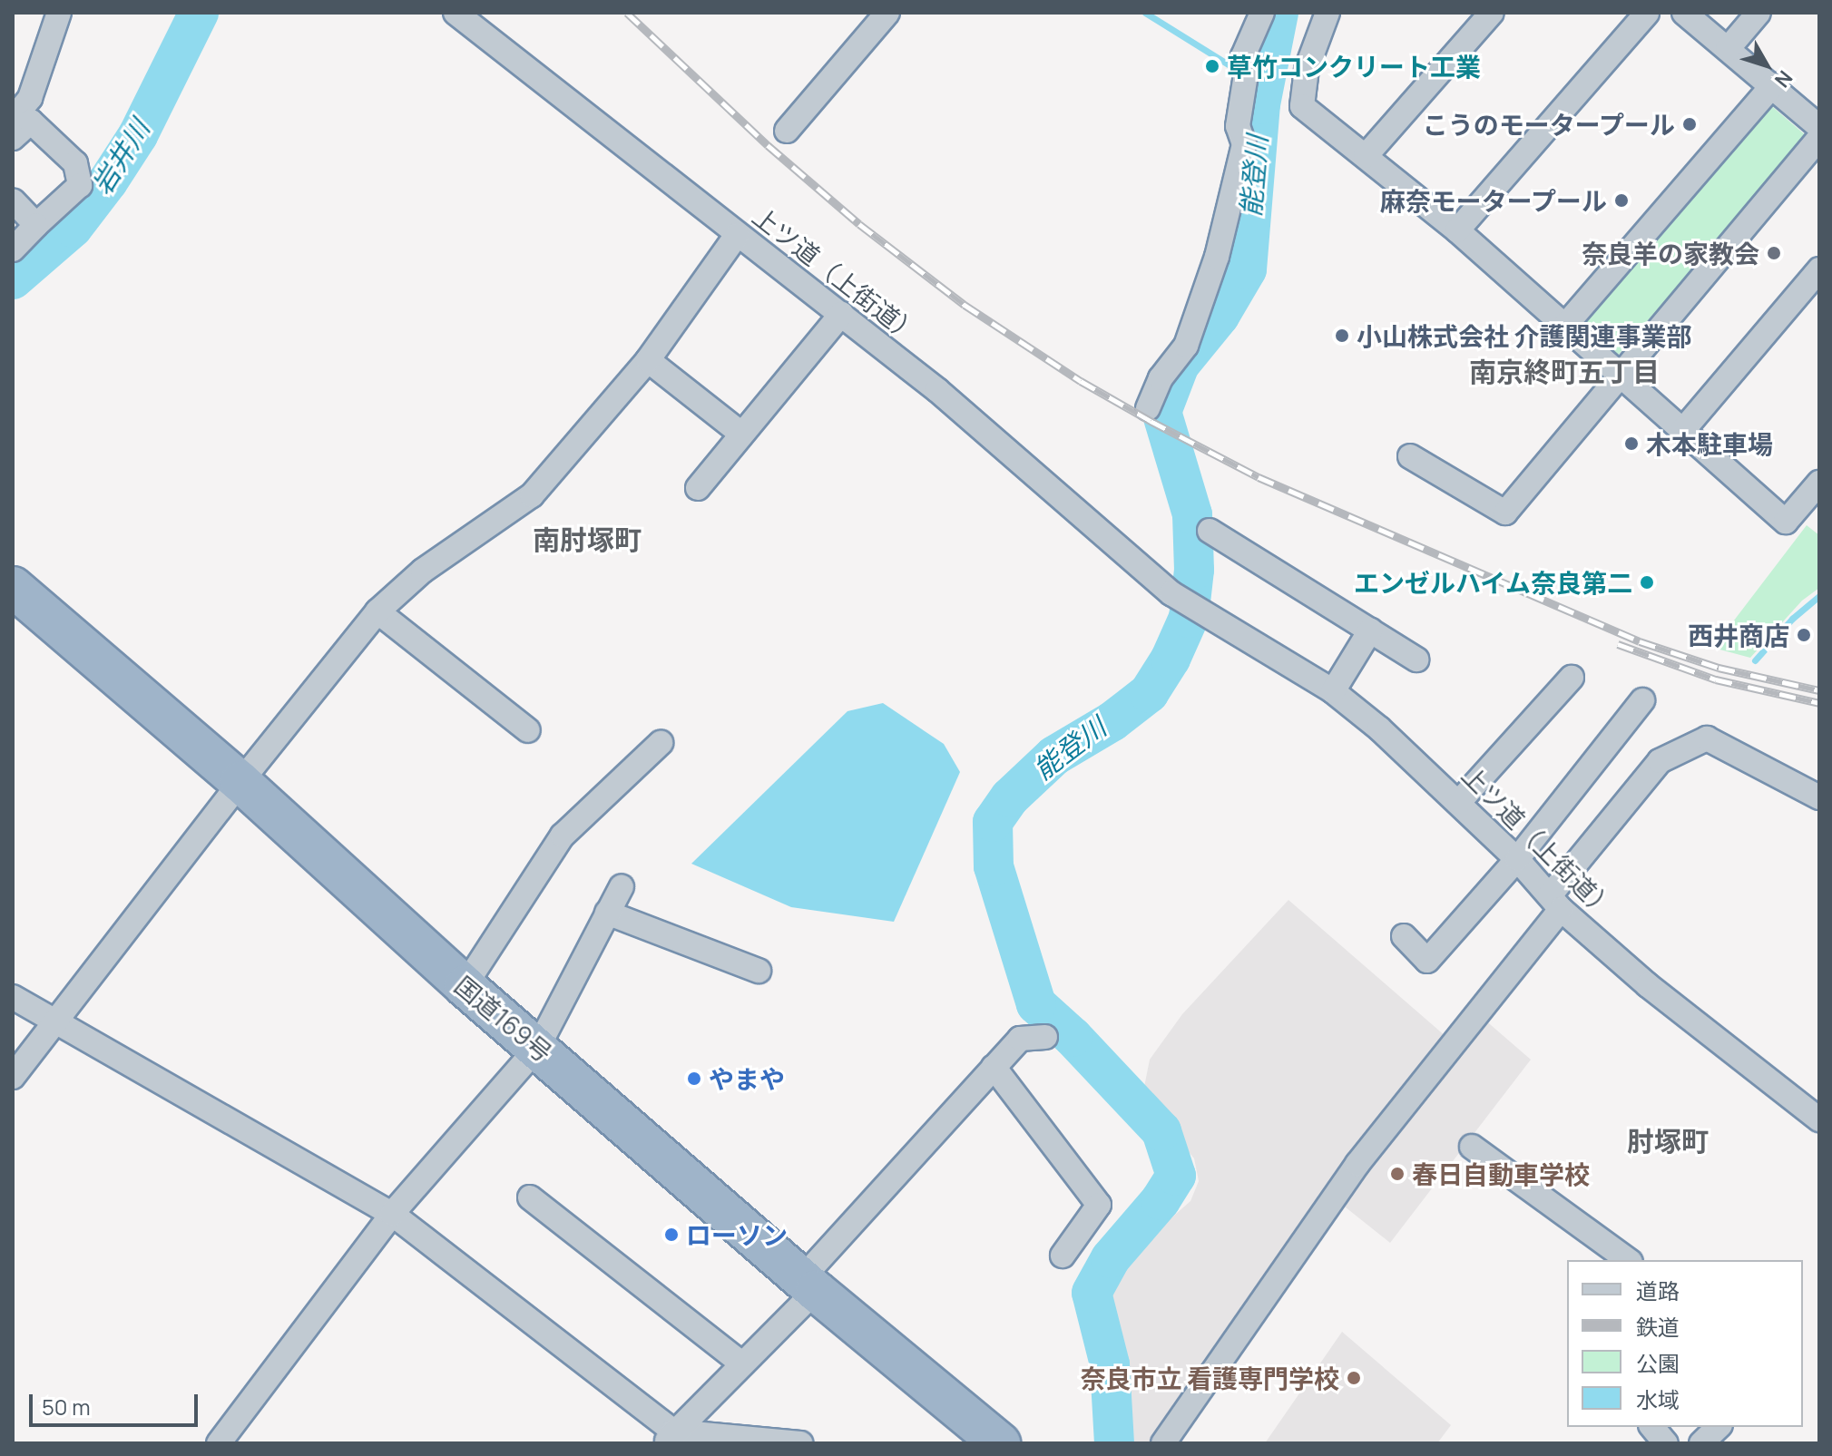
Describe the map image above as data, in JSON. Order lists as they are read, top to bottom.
{
  "streets": {
    "highway": ["国道169号"],
    "street": ["上ツ道（上街道）"]
  },
  "districts": ["南京終町五丁目", "南肘塚町", "肘塚町"],
  "water": ["岩井川", "能登川"],
  "places": [
    "草竹コンクリート工業",
    "こうのモータープール",
    "麻奈モータープール",
    "奈良羊の家教会",
    "小山株式会社 介護関連事業部",
    "木本駐車場",
    "エンゼルハイム奈良第二",
    "西井商店",
    "やまや",
    "春日自動車学校",
    "ローソン",
    "奈良市立 看護専門学校"
  ],
  "legend": [
    "道路",
    "鉄道",
    "公園",
    "水域"
  ],
  "scale_bar": "50 m",
  "north": "bottom right"
}
